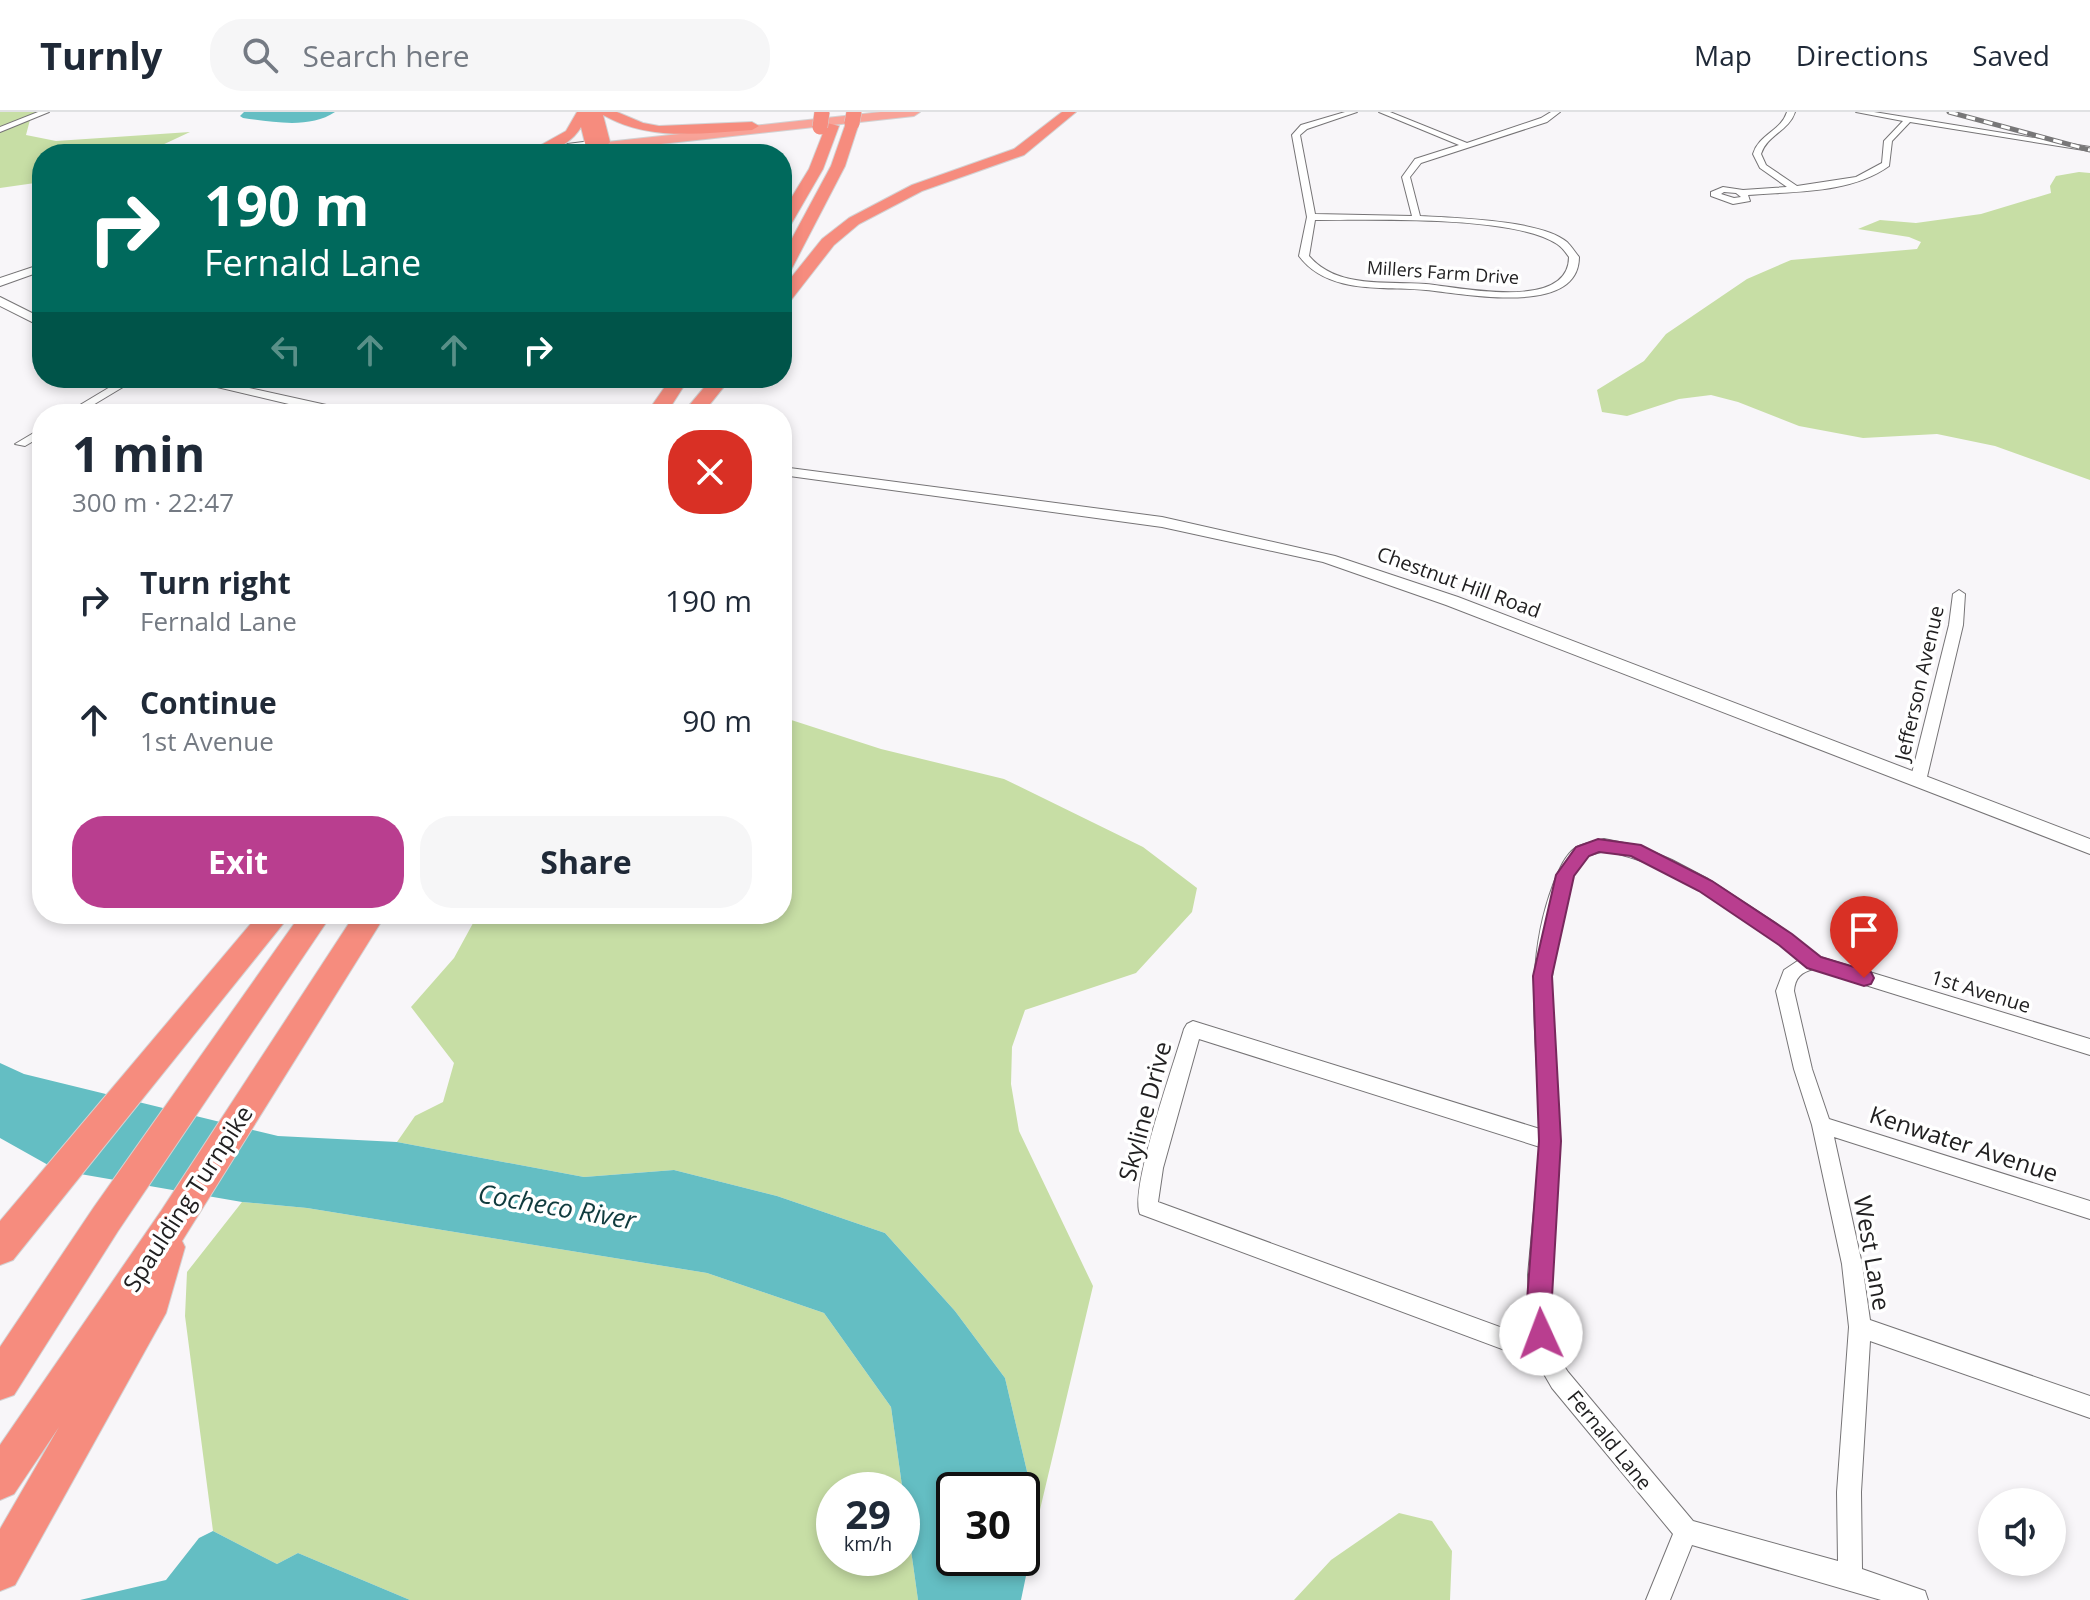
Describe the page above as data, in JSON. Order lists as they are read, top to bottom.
{
  "streets": {
    "highway": ["Spaulding Turnpike"],
    "street": [
      "Millers Farm Drive",
      "Chestnut Hill Road",
      "Jefferson Avenue",
      "1st Avenue",
      "Skyline Drive",
      "Kenwater Avenue",
      "West Lane",
      "Fernald Lane"
    ]
  },
  "crossings": [
    ["Chestnut Hill Road", "Jefferson Avenue"],
    ["1st Avenue", "West Lane"],
    ["1st Avenue", "Fernald Lane"],
    ["Skyline Drive", "Fernald Lane"],
    ["Kenwater Avenue", "West Lane"],
    ["West Lane", "Fernald Lane"]
  ],
  "water": ["Cocheco River"],
  "page": {
    "header": "Turnly",
    "search": "Search here",
    "nav": ["Map", "Directions", "Saved"],
    "turn": ["190 m", "Fernald Lane"],
    "heading": ["1 min", "300 m · 22:47"],
    "list": [
      {
        "name": "Turn right",
        "note": "Fernald Lane",
        "value": "190 m"
      },
      {
        "name": "Continue",
        "note": "1st Avenue",
        "value": "90 m"
      }
    ],
    "buttons": ["Exit", "Share"],
    "speed": "29 km/h",
    "limit": "30"
  }
}
